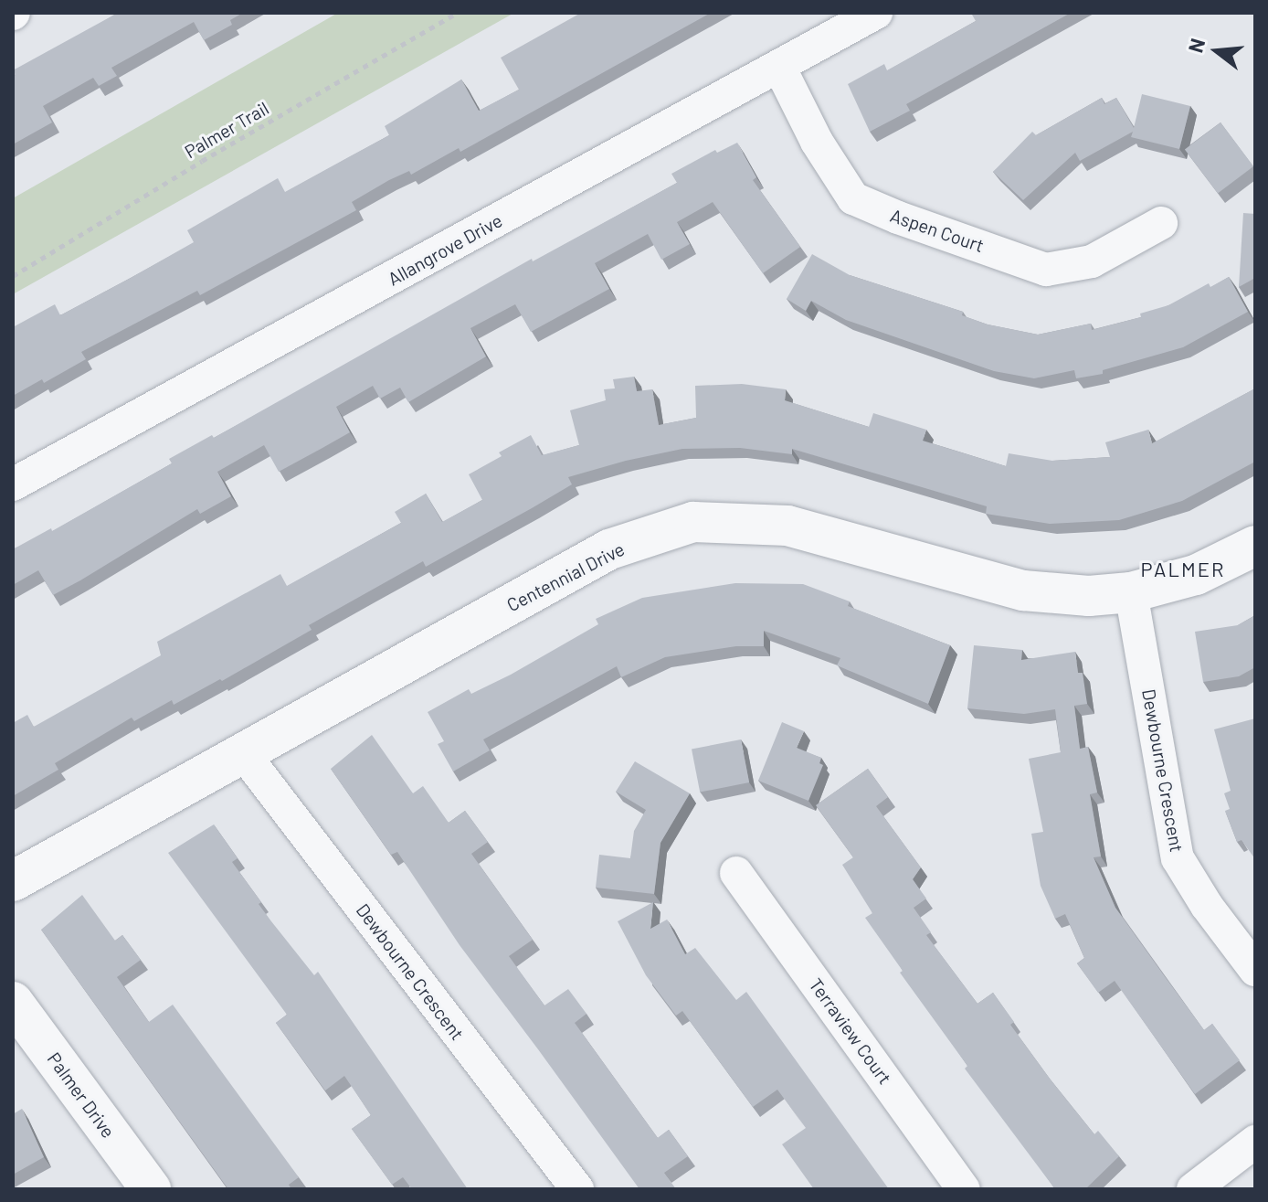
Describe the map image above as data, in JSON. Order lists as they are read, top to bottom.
{
  "streets": {
    "street": [
      "Aspen Court",
      "Allangrove Drive",
      "Centennial Drive",
      "Dewbourne Crescent",
      "Terraview Court",
      "Palmer Drive"
    ],
    "path": ["Palmer Trail"]
  },
  "crossings": [
    ["Aspen Court", "Allangrove Drive"],
    ["Centennial Drive", "Dewbourne Crescent"]
  ],
  "districts": ["PALMER"],
  "north": "left"
}
